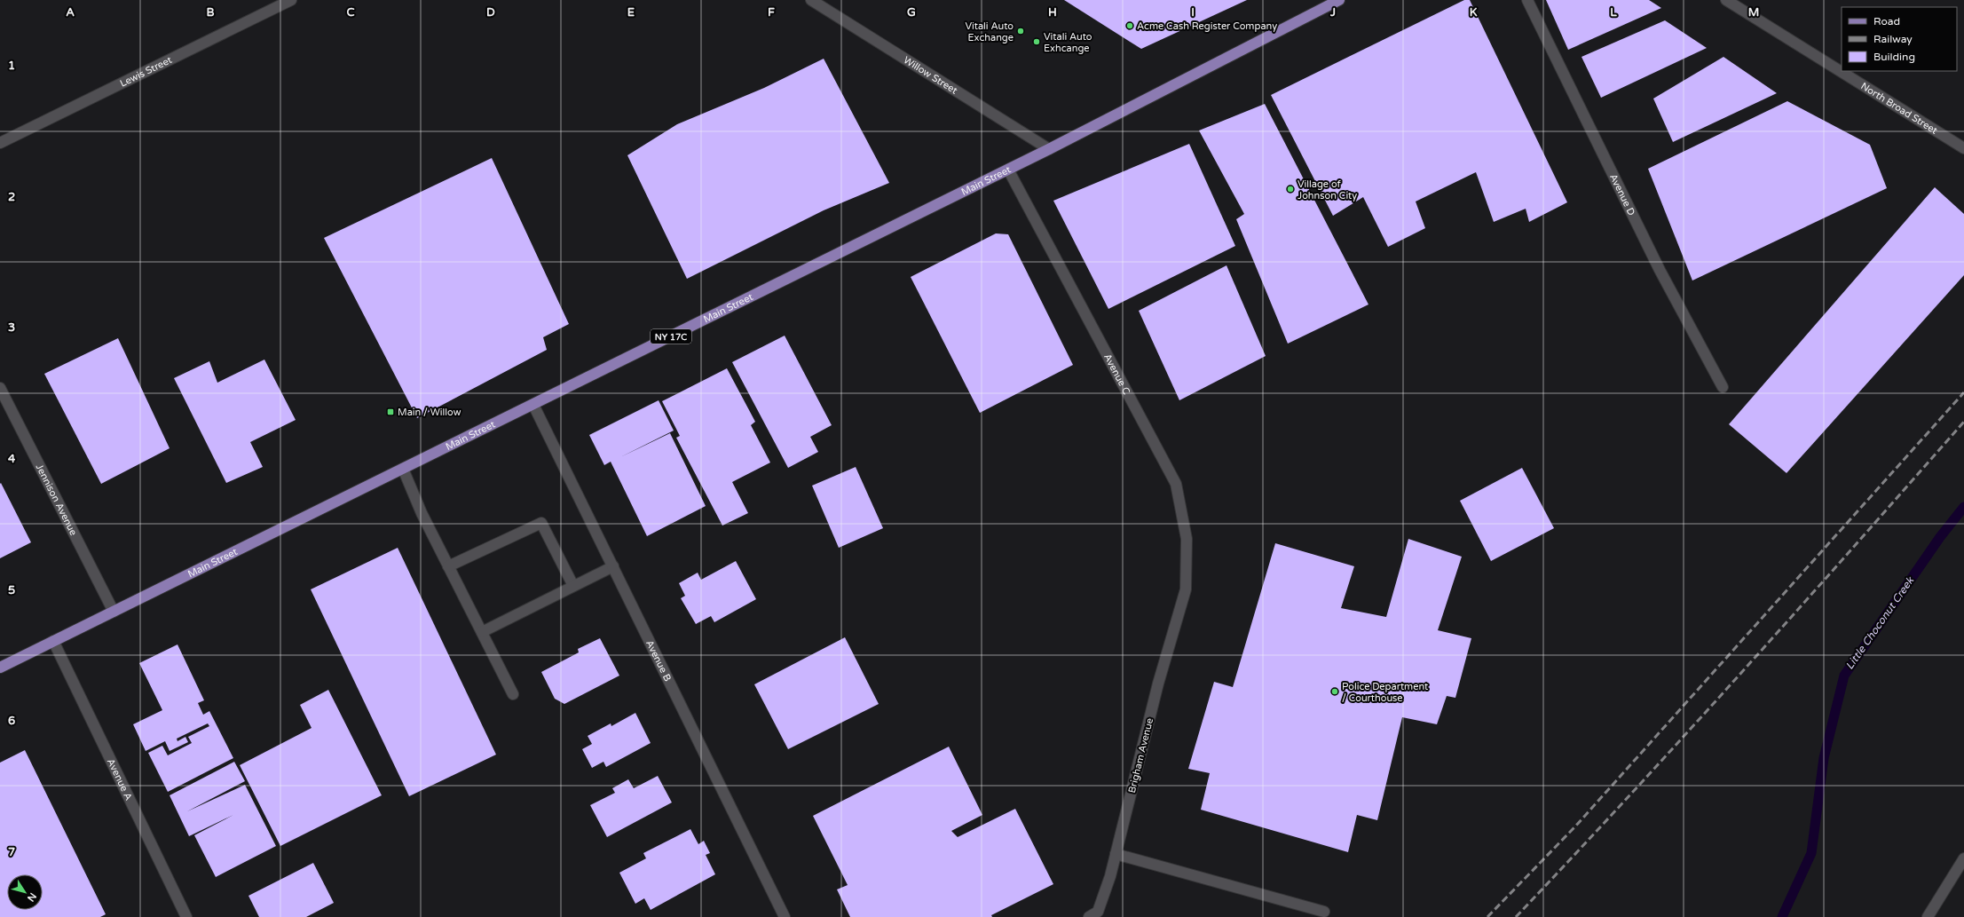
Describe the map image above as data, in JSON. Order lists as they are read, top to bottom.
{
  "streets": {
    "main road": ["Main Street", "NY 17C"],
    "street": [
      "Lewis Street",
      "Willow Street",
      "North Broad Street",
      "Avenue D",
      "Avenue C",
      "Jennison Avenue",
      "Avenue B",
      "Brigham Avenue",
      "Avenue A"
    ]
  },
  "crossings": [
    ["Willow Street", "Main Street"],
    ["Main Street", "Avenue C"],
    ["Main Street", "Jennison Avenue"],
    ["Main Street", "Avenue B"],
    ["Main Street", "Avenue A"],
    ["Avenue C", "Brigham Avenue"]
  ],
  "water": ["Little Choconut Creek"],
  "places": {
    "other": [
      "Acme Cash Register Company",
      "Vitali Auto Exchange",
      "Vitali Auto Exhcange",
      "Village of Johnson City",
      "Police Department / Courthouse"
    ],
    "transit": ["Main / Willow"]
  },
  "legend": ["Road", "Railway", "Building"],
  "north": "bottom right",
  "grid": {
    "columns": [
      "A",
      "B",
      "C",
      "D",
      "E",
      "F",
      "G",
      "H",
      "I",
      "J",
      "K",
      "L",
      "M"
    ],
    "rows": [
      "1",
      "2",
      "3",
      "4",
      "5",
      "6",
      "7"
    ]
  }
}
